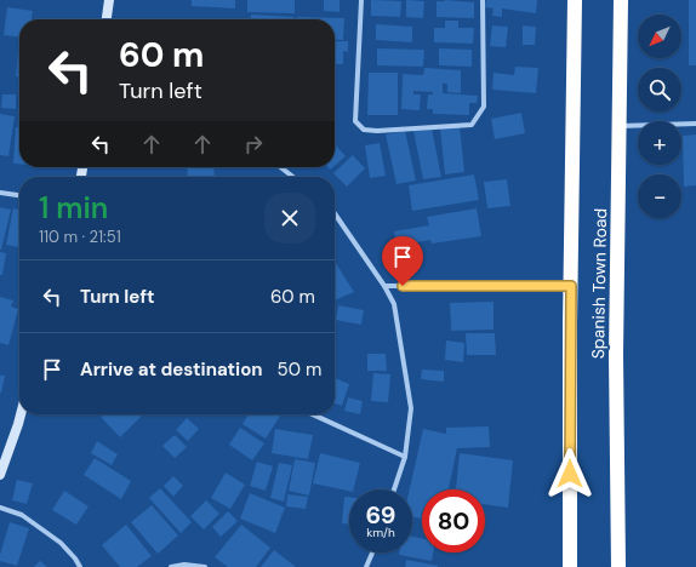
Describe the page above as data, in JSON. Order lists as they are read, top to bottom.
{
  "streets": {
    "highway": ["Spanish Town Road"]
  },
  "north": "bottom left",
  "page": {
    "map_buttons": ["+", "−"],
    "turn": ["60 m", "Turn left"],
    "heading": ["1 min", "110 m · 21:51"],
    "list": [
      {
        "name": "Turn left",
        "value": "60 m"
      },
      {
        "name": "Arrive at destination",
        "value": "50 m"
      }
    ],
    "speed": "69 km/h",
    "limit": "80"
  }
}
